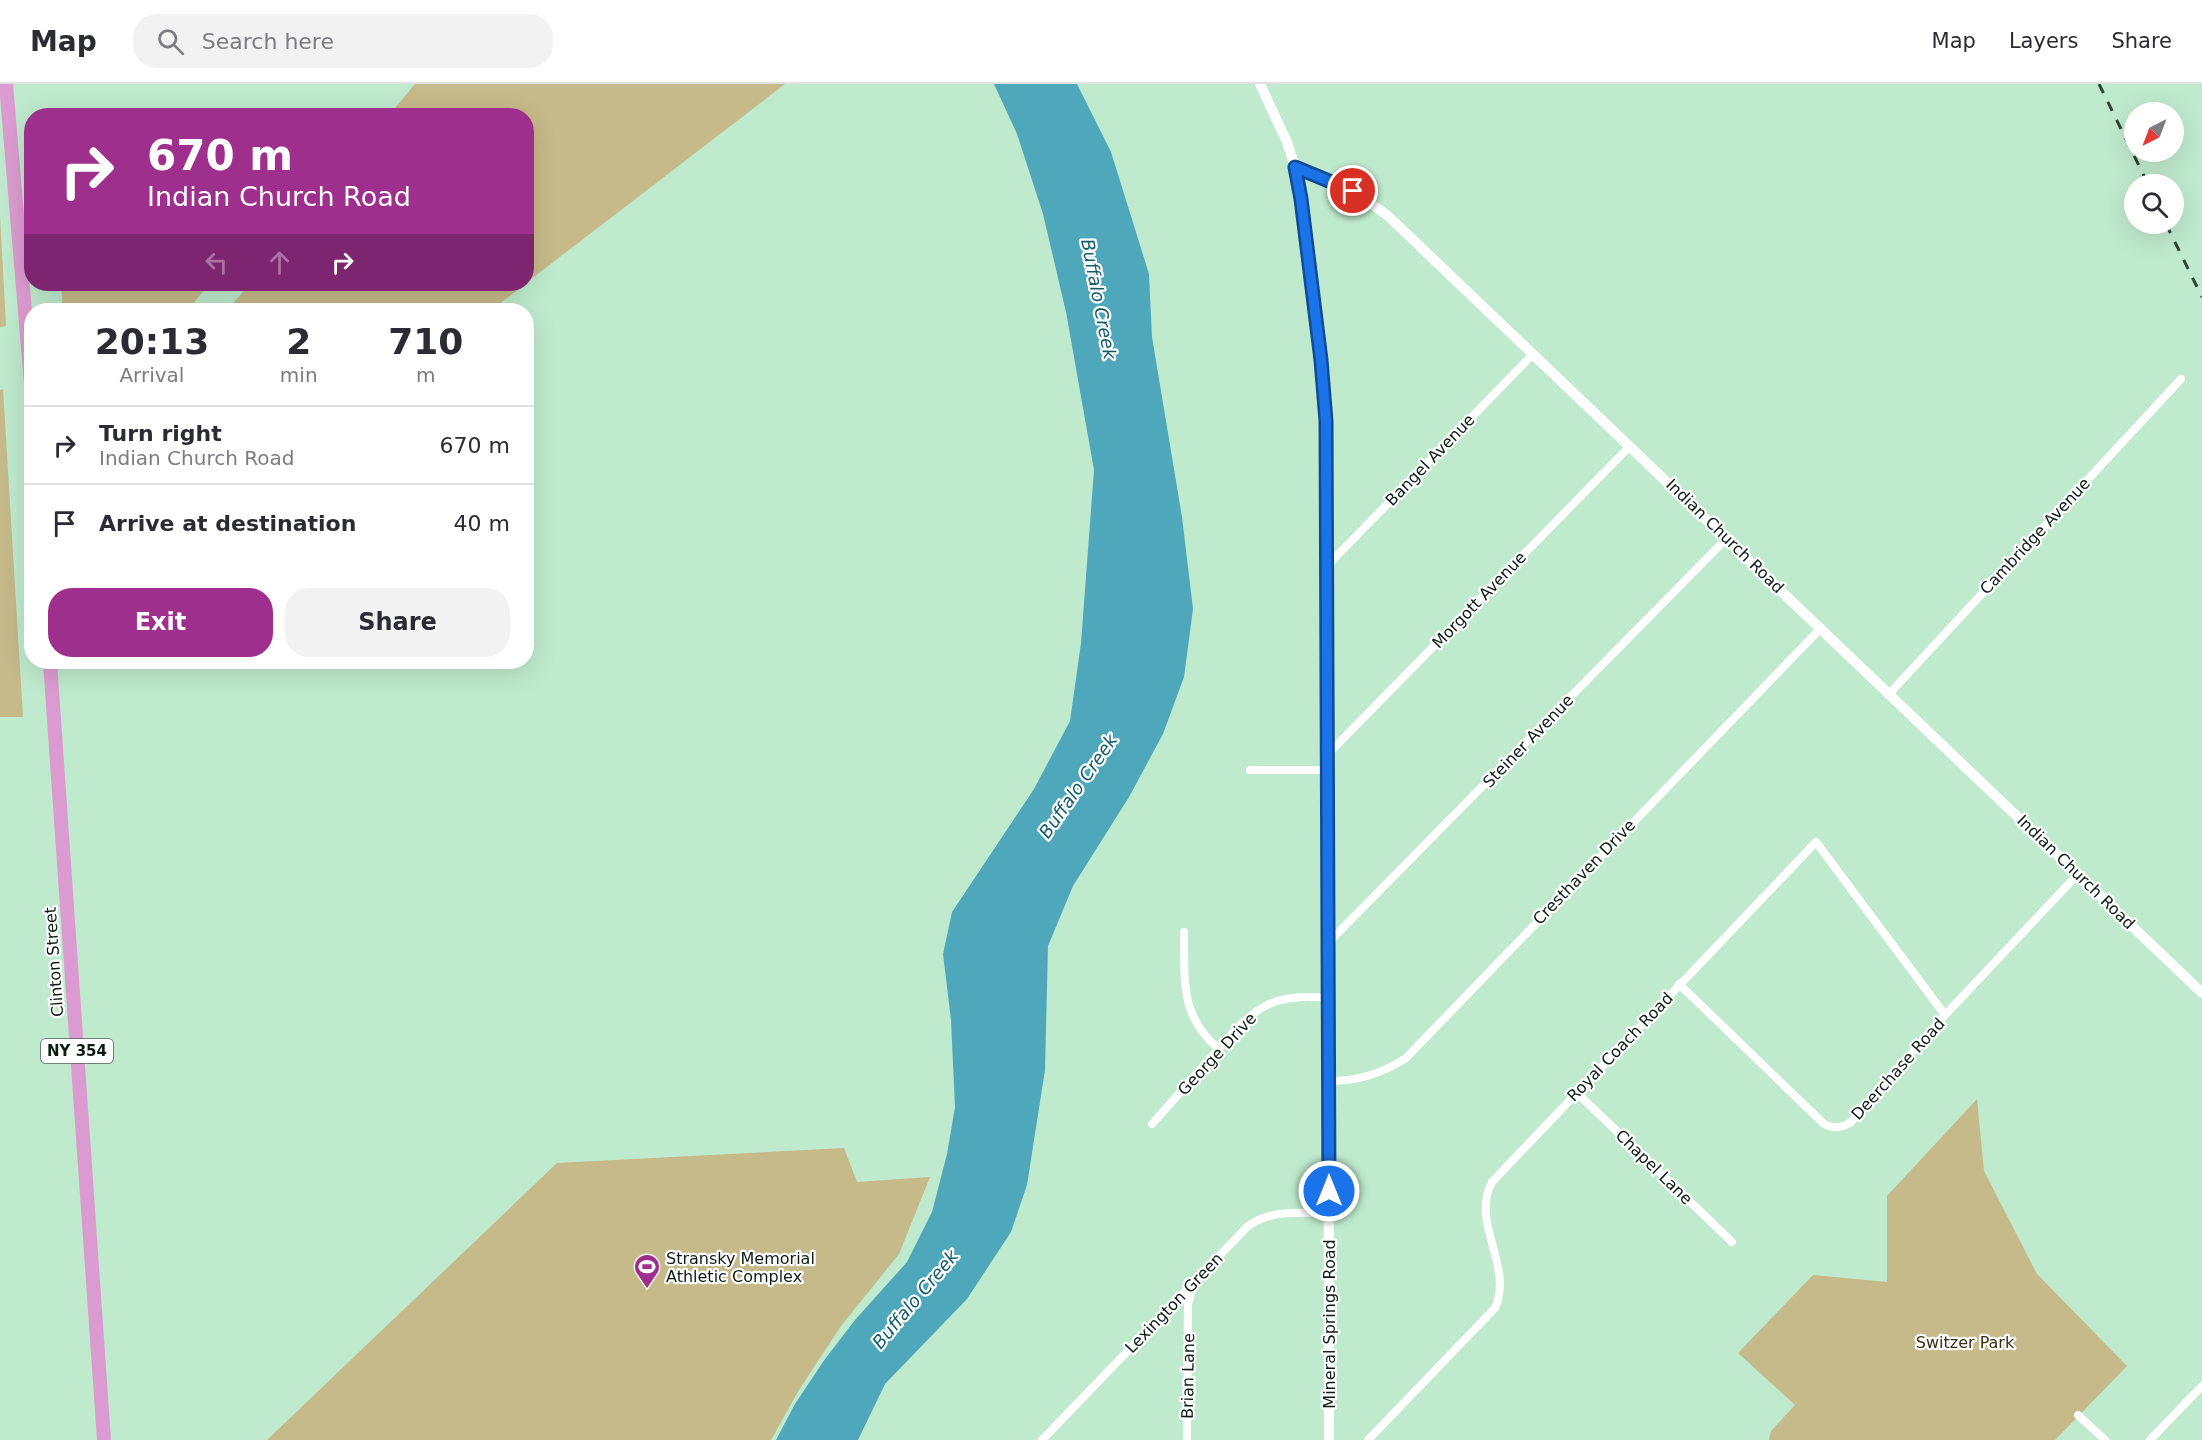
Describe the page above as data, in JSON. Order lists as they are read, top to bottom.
{
  "streets": {
    "main road": ["Clinton Street", "NY 354"],
    "street": [
      "Bangel Avenue",
      "Indian Church Road",
      "Cambridge Avenue",
      "Morgott Avenue",
      "Steiner Avenue",
      "Cresthaven Drive",
      "Royal Coach Road",
      "George Drive",
      "Deerchase Road",
      "Chapel Lane",
      "Lexington Green",
      "Mineral Springs Road",
      "Brian Lane"
    ]
  },
  "crossings": [
    ["Bangel Avenue", "Indian Church Road"],
    ["Bangel Avenue", "Mineral Springs Road"],
    ["Indian Church Road", "Cambridge Avenue"],
    ["Indian Church Road", "Morgott Avenue"],
    ["Indian Church Road", "Steiner Avenue"],
    ["Indian Church Road", "Cresthaven Drive"],
    ["Indian Church Road", "Deerchase Road"],
    ["Indian Church Road", "Mineral Springs Road"],
    ["Morgott Avenue", "Mineral Springs Road"],
    ["Steiner Avenue", "Mineral Springs Road"],
    ["Cresthaven Drive", "Mineral Springs Road"],
    ["Royal Coach Road", "Deerchase Road"],
    ["Royal Coach Road", "Chapel Lane"],
    ["George Drive", "Mineral Springs Road"],
    ["Lexington Green", "Mineral Springs Road"],
    ["Lexington Green", "Brian Lane"]
  ],
  "water": ["Buffalo Creek"],
  "parks": ["Switzer Park"],
  "places": {
    "sports": ["Stransky Memorial Athletic Complex"]
  },
  "north": "bottom left",
  "page": {
    "header": "Map",
    "search": "Search here",
    "nav": ["Map", "Layers", "Share"],
    "turn": ["670 m", "Indian Church Road"],
    "eta": [
      "20:13",
      "Arrival",
      "2",
      "min",
      "710",
      "m"
    ],
    "list": [
      {
        "name": "Turn right",
        "note": "Indian Church Road",
        "value": "670 m"
      },
      {
        "name": "Arrive at destination",
        "value": "40 m"
      }
    ],
    "buttons": ["Exit", "Share"]
  }
}
